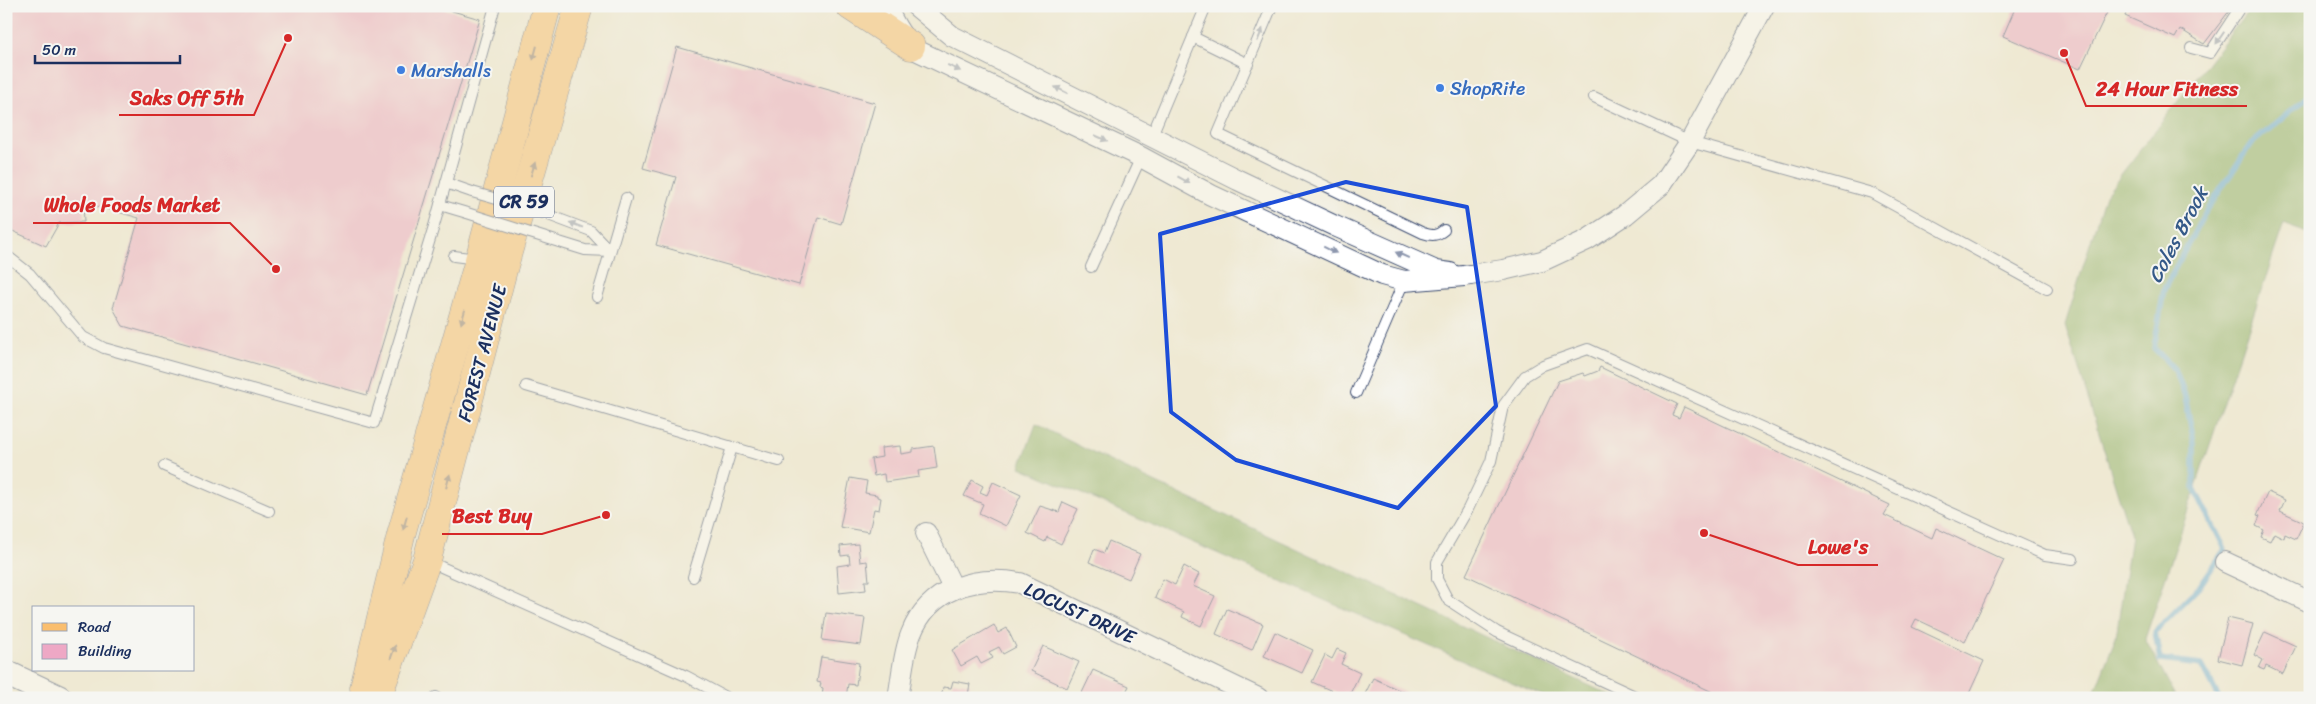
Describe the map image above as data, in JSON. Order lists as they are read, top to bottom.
{
  "streets": {
    "main road": ["CR 59", "FOREST AVENUE"],
    "street": ["LOCUST DRIVE"]
  },
  "water": ["Coles Brook"],
  "places": [
    "Saks Off 5th",
    "24 Hour Fitness",
    "Marshalls",
    "ShopRite",
    "Whole Foods Market",
    "Best Buy",
    "Lowe's"
  ],
  "legend": ["Road", "Building"],
  "scale_bar": "50 m"
}
